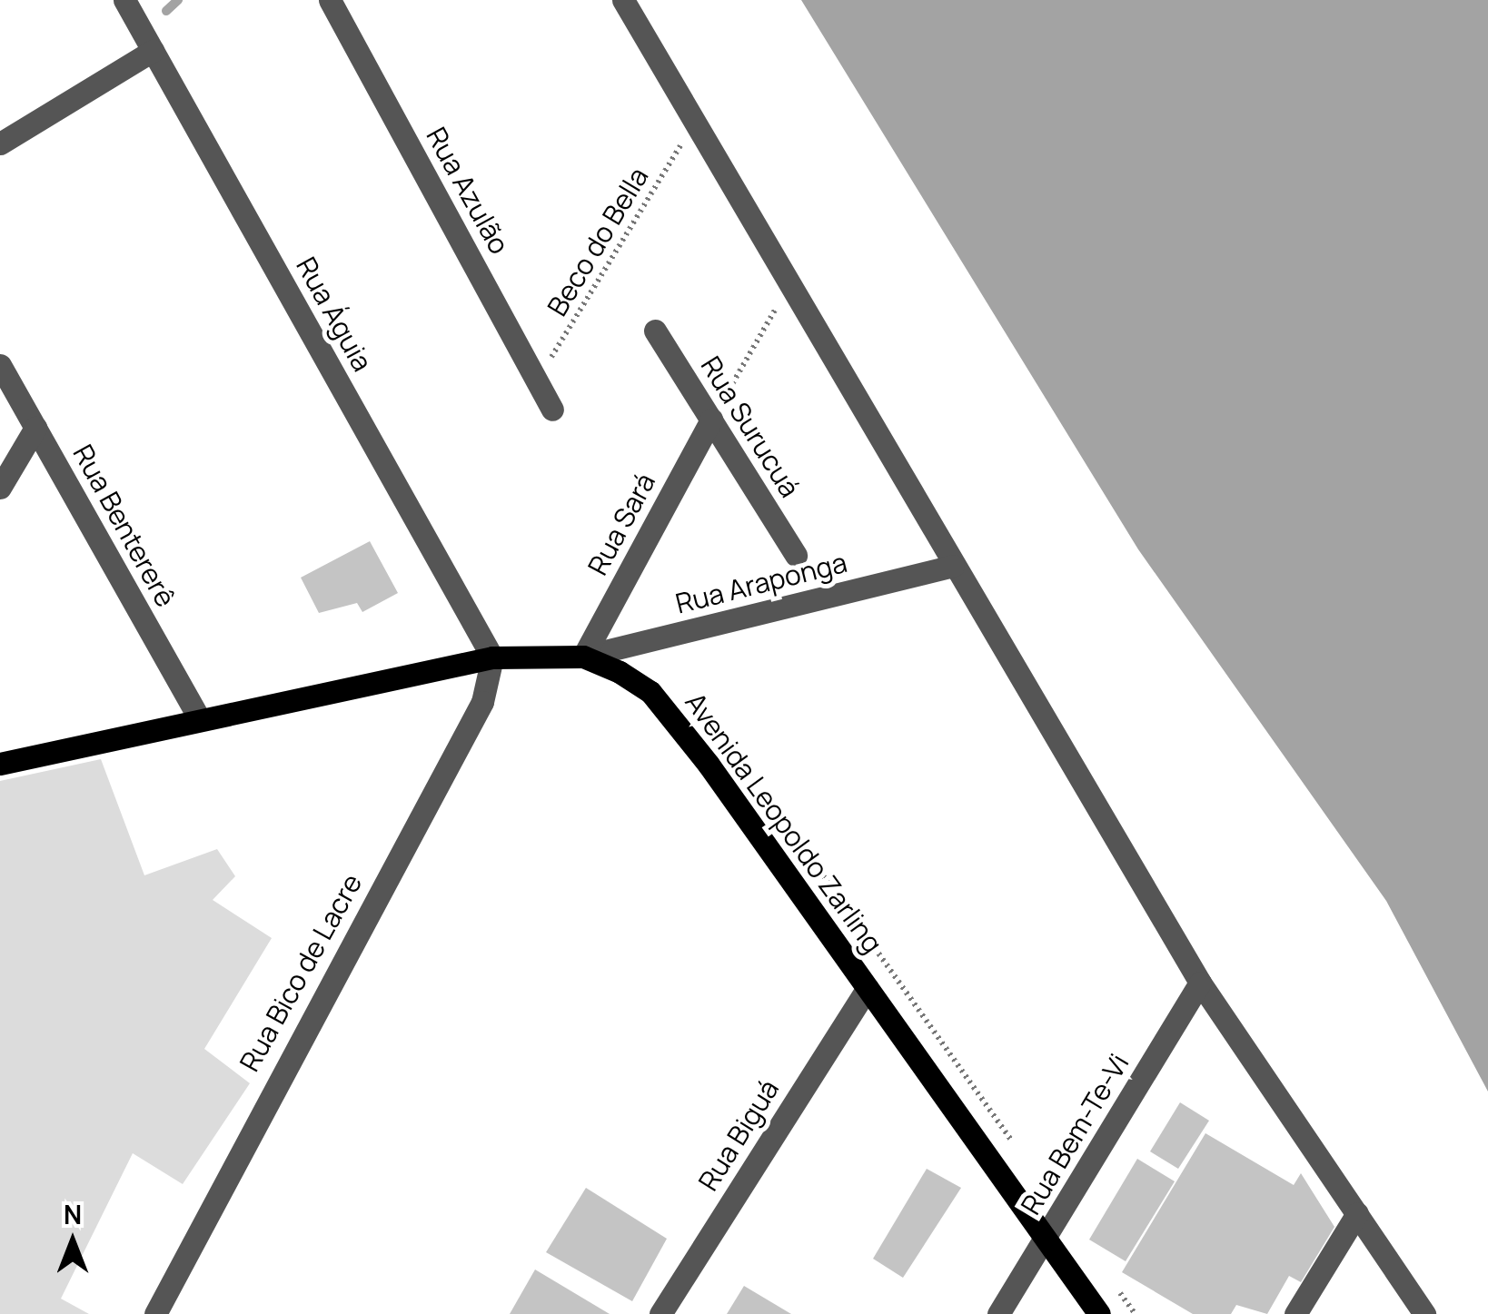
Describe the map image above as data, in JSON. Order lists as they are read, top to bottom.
{
  "streets": {
    "main road": ["Avenida Leopoldo Zarling"],
    "street": [
      "Rua Azulão",
      "Rua Águia",
      "Rua Surucuá",
      "Rua Sará",
      "Rua Bentererê",
      "Rua Araponga",
      "Rua Bico de Lacre",
      "Rua Bem-Te-Vi",
      "Rua Biguá"
    ],
    "path": ["Beco do Bella"]
  },
  "crossings": [
    ["Rua Azulão", "Beco do Bella"],
    ["Rua Águia", "Avenida Leopoldo Zarling"],
    ["Rua Águia", "Rua Bico de Lacre"],
    ["Rua Surucuá", "Rua Sará"],
    ["Rua Sará", "Rua Araponga"],
    ["Rua Sará", "Avenida Leopoldo Zarling"],
    ["Rua Bentererê", "Avenida Leopoldo Zarling"],
    ["Rua Araponga", "Avenida Leopoldo Zarling"],
    ["Avenida Leopoldo Zarling", "Rua Bico de Lacre"],
    ["Avenida Leopoldo Zarling", "Rua Bem-Te-Vi"],
    ["Avenida Leopoldo Zarling", "Rua Biguá"]
  ],
  "north": "top"
}
